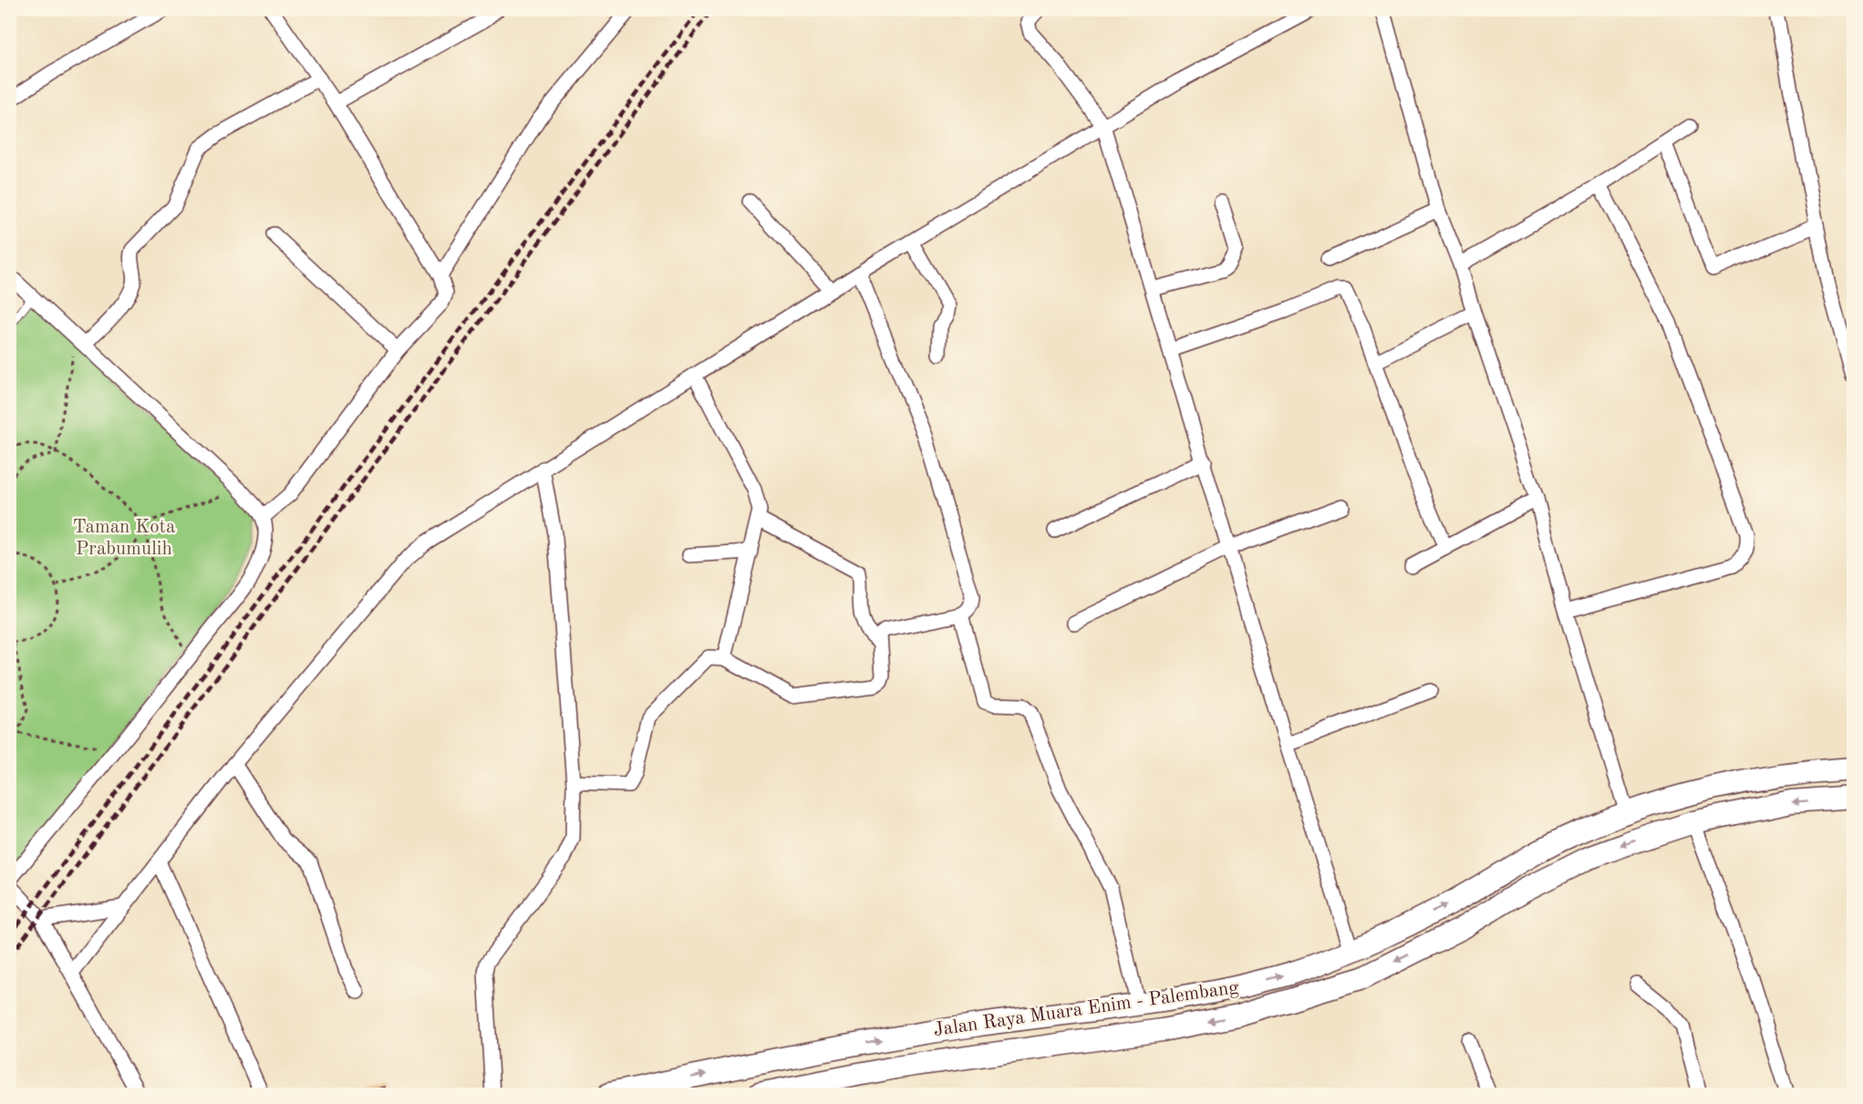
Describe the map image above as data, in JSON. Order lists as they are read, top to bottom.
{
  "streets": {
    "main road": ["Jalan Raya Muara Enim - Palembang"]
  },
  "parks": ["Taman Kota Prabumulih"]
}
